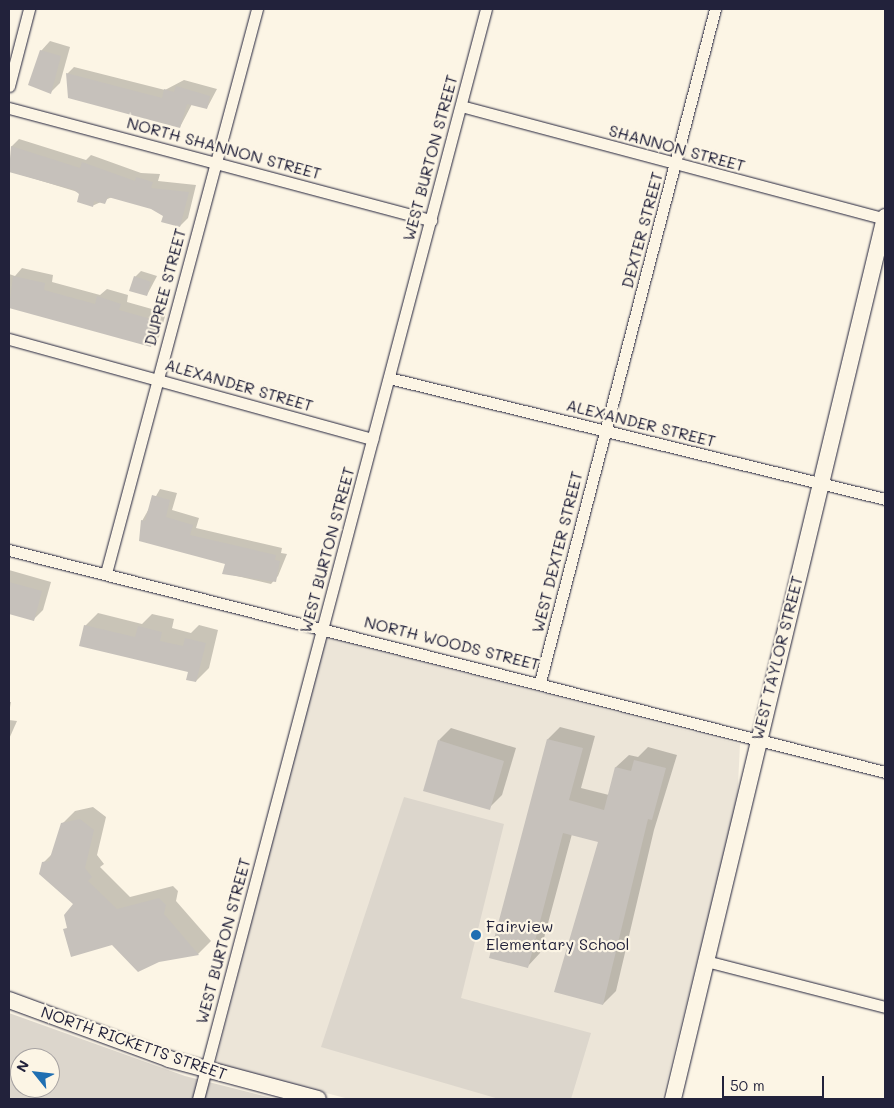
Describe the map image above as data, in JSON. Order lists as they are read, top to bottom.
{
  "streets": {
    "main road": ["WEST TAYLOR STREET", "NORTH RICKETTS STREET"],
    "street": [
      "NORTH SHANNON STREET",
      "SHANNON STREET",
      "WEST BURTON STREET",
      "DEXTER STREET",
      "DUPREE STREET",
      "ALEXANDER STREET",
      "WEST DEXTER STREET",
      "NORTH WOODS STREET"
    ]
  },
  "crossings": [
    ["NORTH SHANNON STREET", "WEST BURTON STREET"],
    ["NORTH SHANNON STREET", "DUPREE STREET"],
    ["SHANNON STREET", "WEST BURTON STREET"],
    ["SHANNON STREET", "DEXTER STREET"],
    ["SHANNON STREET", "WEST TAYLOR STREET"],
    ["WEST BURTON STREET", "ALEXANDER STREET"],
    ["WEST BURTON STREET", "NORTH WOODS STREET"],
    ["WEST BURTON STREET", "NORTH RICKETTS STREET"],
    ["DEXTER STREET", "ALEXANDER STREET"],
    ["DEXTER STREET", "WEST DEXTER STREET"],
    ["DUPREE STREET", "ALEXANDER STREET"],
    ["DUPREE STREET", "NORTH WOODS STREET"],
    ["ALEXANDER STREET", "WEST DEXTER STREET"],
    ["ALEXANDER STREET", "WEST TAYLOR STREET"],
    ["WEST DEXTER STREET", "NORTH WOODS STREET"],
    ["NORTH WOODS STREET", "WEST TAYLOR STREET"]
  ],
  "places": ["Fairview Elementary School"],
  "scale_bar": "50 m",
  "north": "top left"
}
